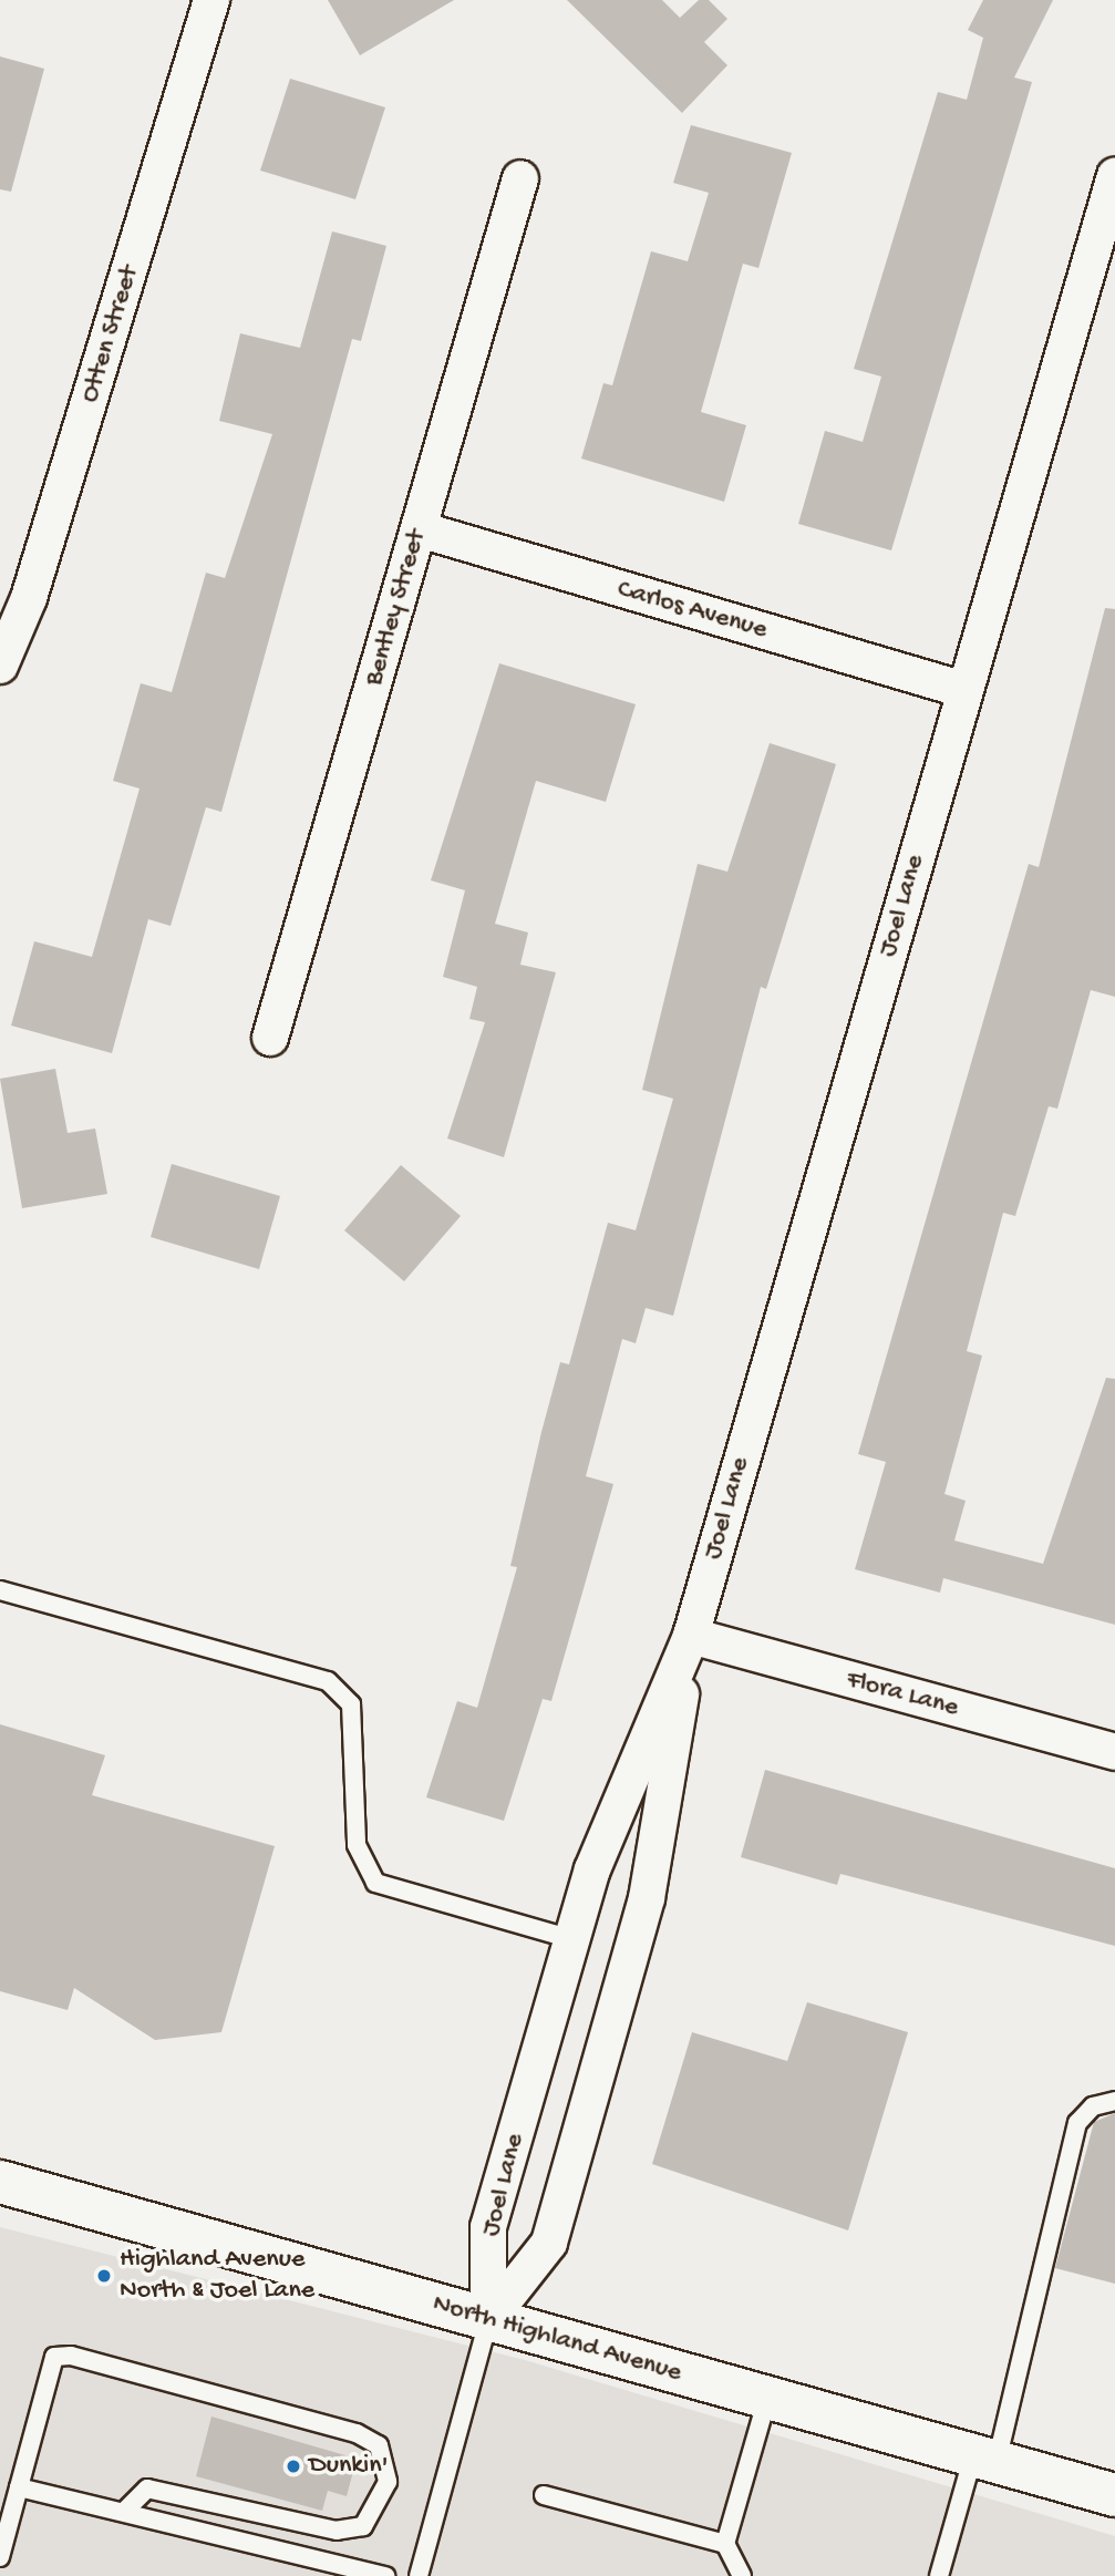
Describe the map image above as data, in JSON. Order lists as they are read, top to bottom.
{
  "streets": {
    "street": [
      "Otten Street",
      "Bentley Street",
      "Carlos Avenue",
      "Joel Lane",
      "Flora Lane",
      "North Highland Avenue"
    ]
  },
  "crossings": [
    ["Bentley Street", "Carlos Avenue"],
    ["Carlos Avenue", "Joel Lane"],
    ["Joel Lane", "Flora Lane"],
    ["Joel Lane", "North Highland Avenue"]
  ],
  "places": ["Highland Avenue North & Joel Lane", "Dunkin'"]
}
